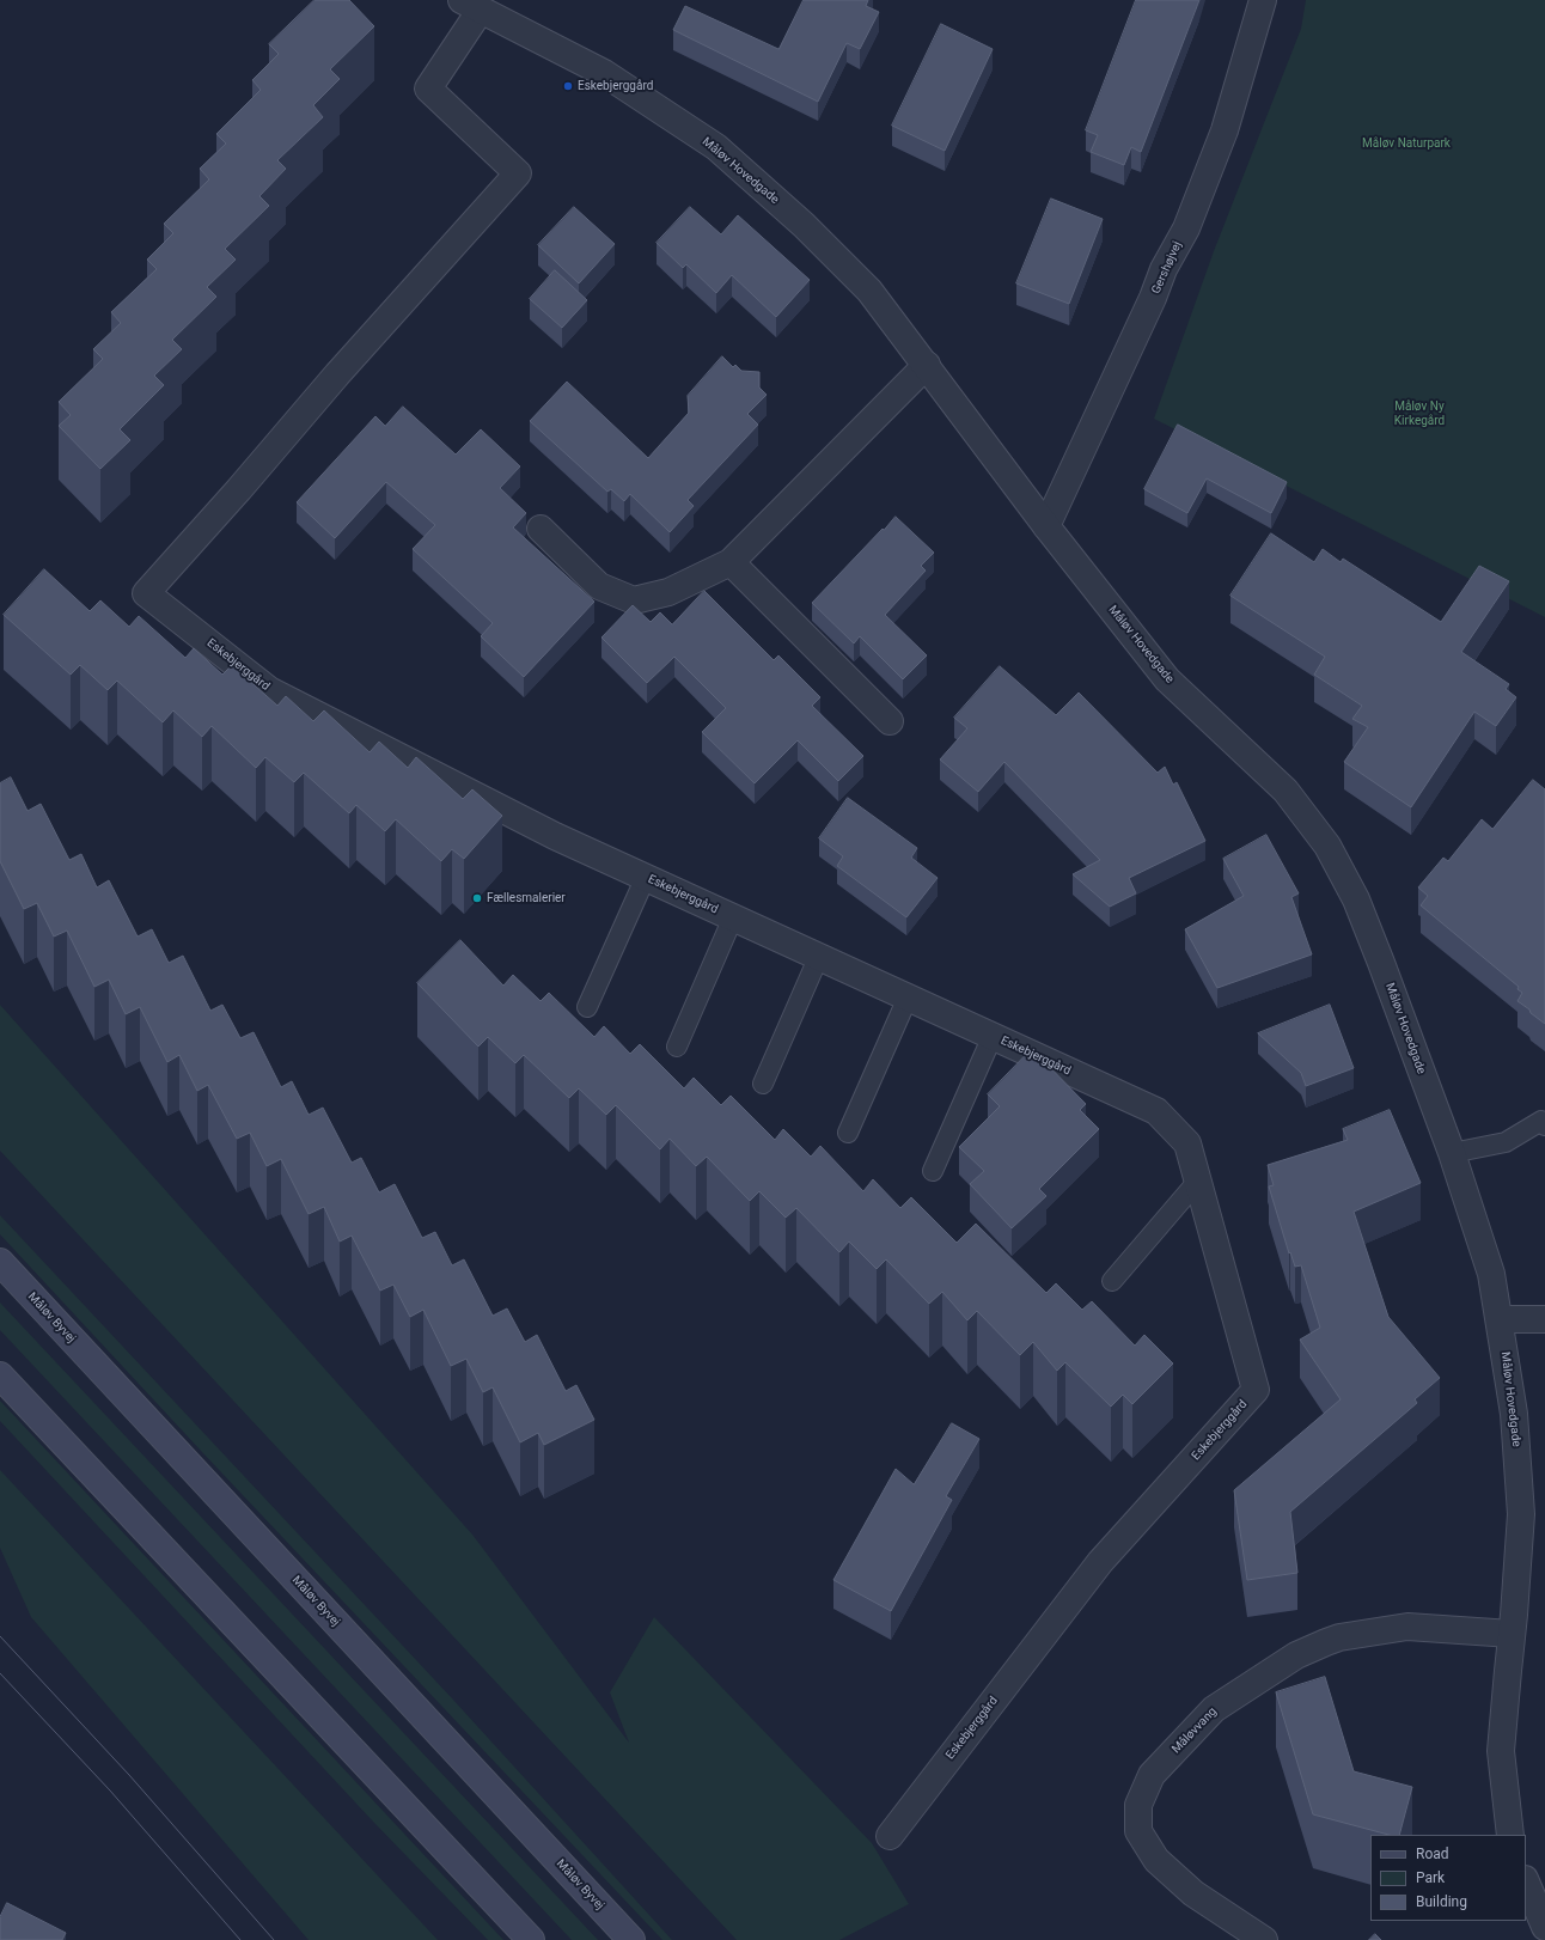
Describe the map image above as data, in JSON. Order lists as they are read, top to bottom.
{
  "streets": {
    "main road": ["Måløv Byvej"],
    "street": [
      "Måløv Hovedgade",
      "Gershøjvej",
      "Eskebjerggård",
      "Måløvvang"
    ]
  },
  "crossings": [
    ["Måløv Hovedgade", "Gershøjvej"],
    ["Måløv Hovedgade", "Eskebjerggård"],
    ["Måløv Hovedgade", "Måløvvang"]
  ],
  "parks": ["Måløv Naturpark", "Måløv Ny Kirkegård"],
  "places": ["Eskebjerggård", "Fællesmalerier"],
  "legend": ["Road", "Park", "Building"]
}
